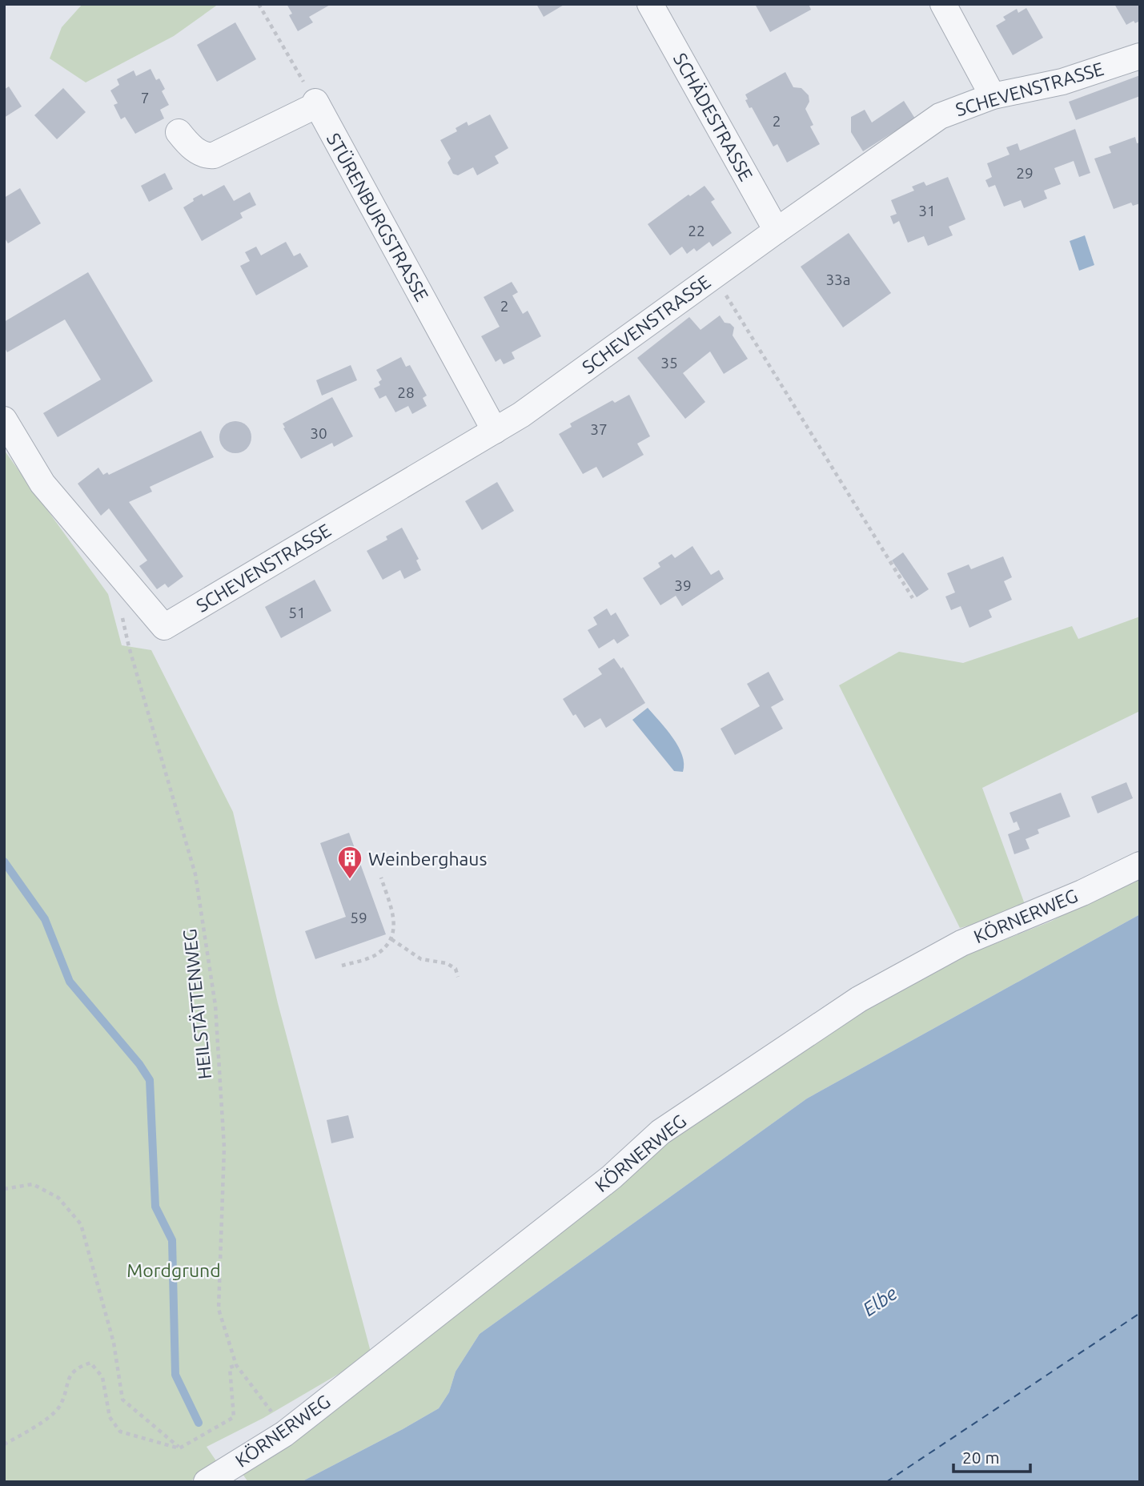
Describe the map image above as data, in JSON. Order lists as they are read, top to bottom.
{
  "streets": {
    "street": [
      "SCHEVENSTRASSE",
      "SCHÄDESTRASSE",
      "STÜRENBURGSTRASSE",
      "KÖRNERWEG"
    ],
    "path": ["HEILSTÄTTENWEG"]
  },
  "crossings": [
    ["SCHEVENSTRASSE", "SCHÄDESTRASSE"],
    ["SCHEVENSTRASSE", "STÜRENBURGSTRASSE"],
    ["KÖRNERWEG", "HEILSTÄTTENWEG"]
  ],
  "water": ["Elbe"],
  "parks": ["Mordgrund"],
  "places": {
    "building": ["Weinberghaus"]
  },
  "house_numbers": [
    "7",
    "2",
    "29",
    "31",
    "22",
    "33a",
    "2",
    "35",
    "28",
    "37",
    "30",
    "39",
    "51",
    "59"
  ],
  "scale_bar": "20 m"
}
